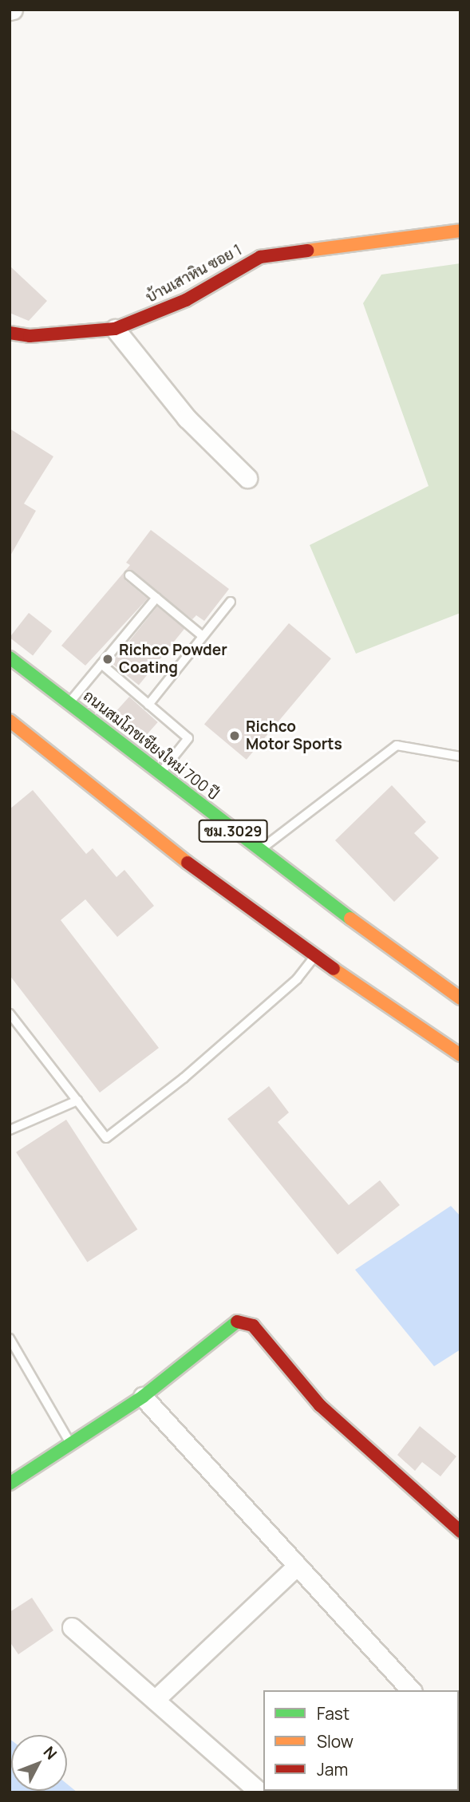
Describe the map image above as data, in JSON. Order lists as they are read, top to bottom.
{
  "streets": {
    "main road": ["บ้านเสาหิน ซอย 1", "ถนนสมโภชเชียงใหม่ 700 ปี", "ชม.3029"]
  },
  "places": ["Richco Powder Coating", "Richco Motor Sports"],
  "legend": ["Fast", "Slow", "Jam"],
  "north": "top right"
}
